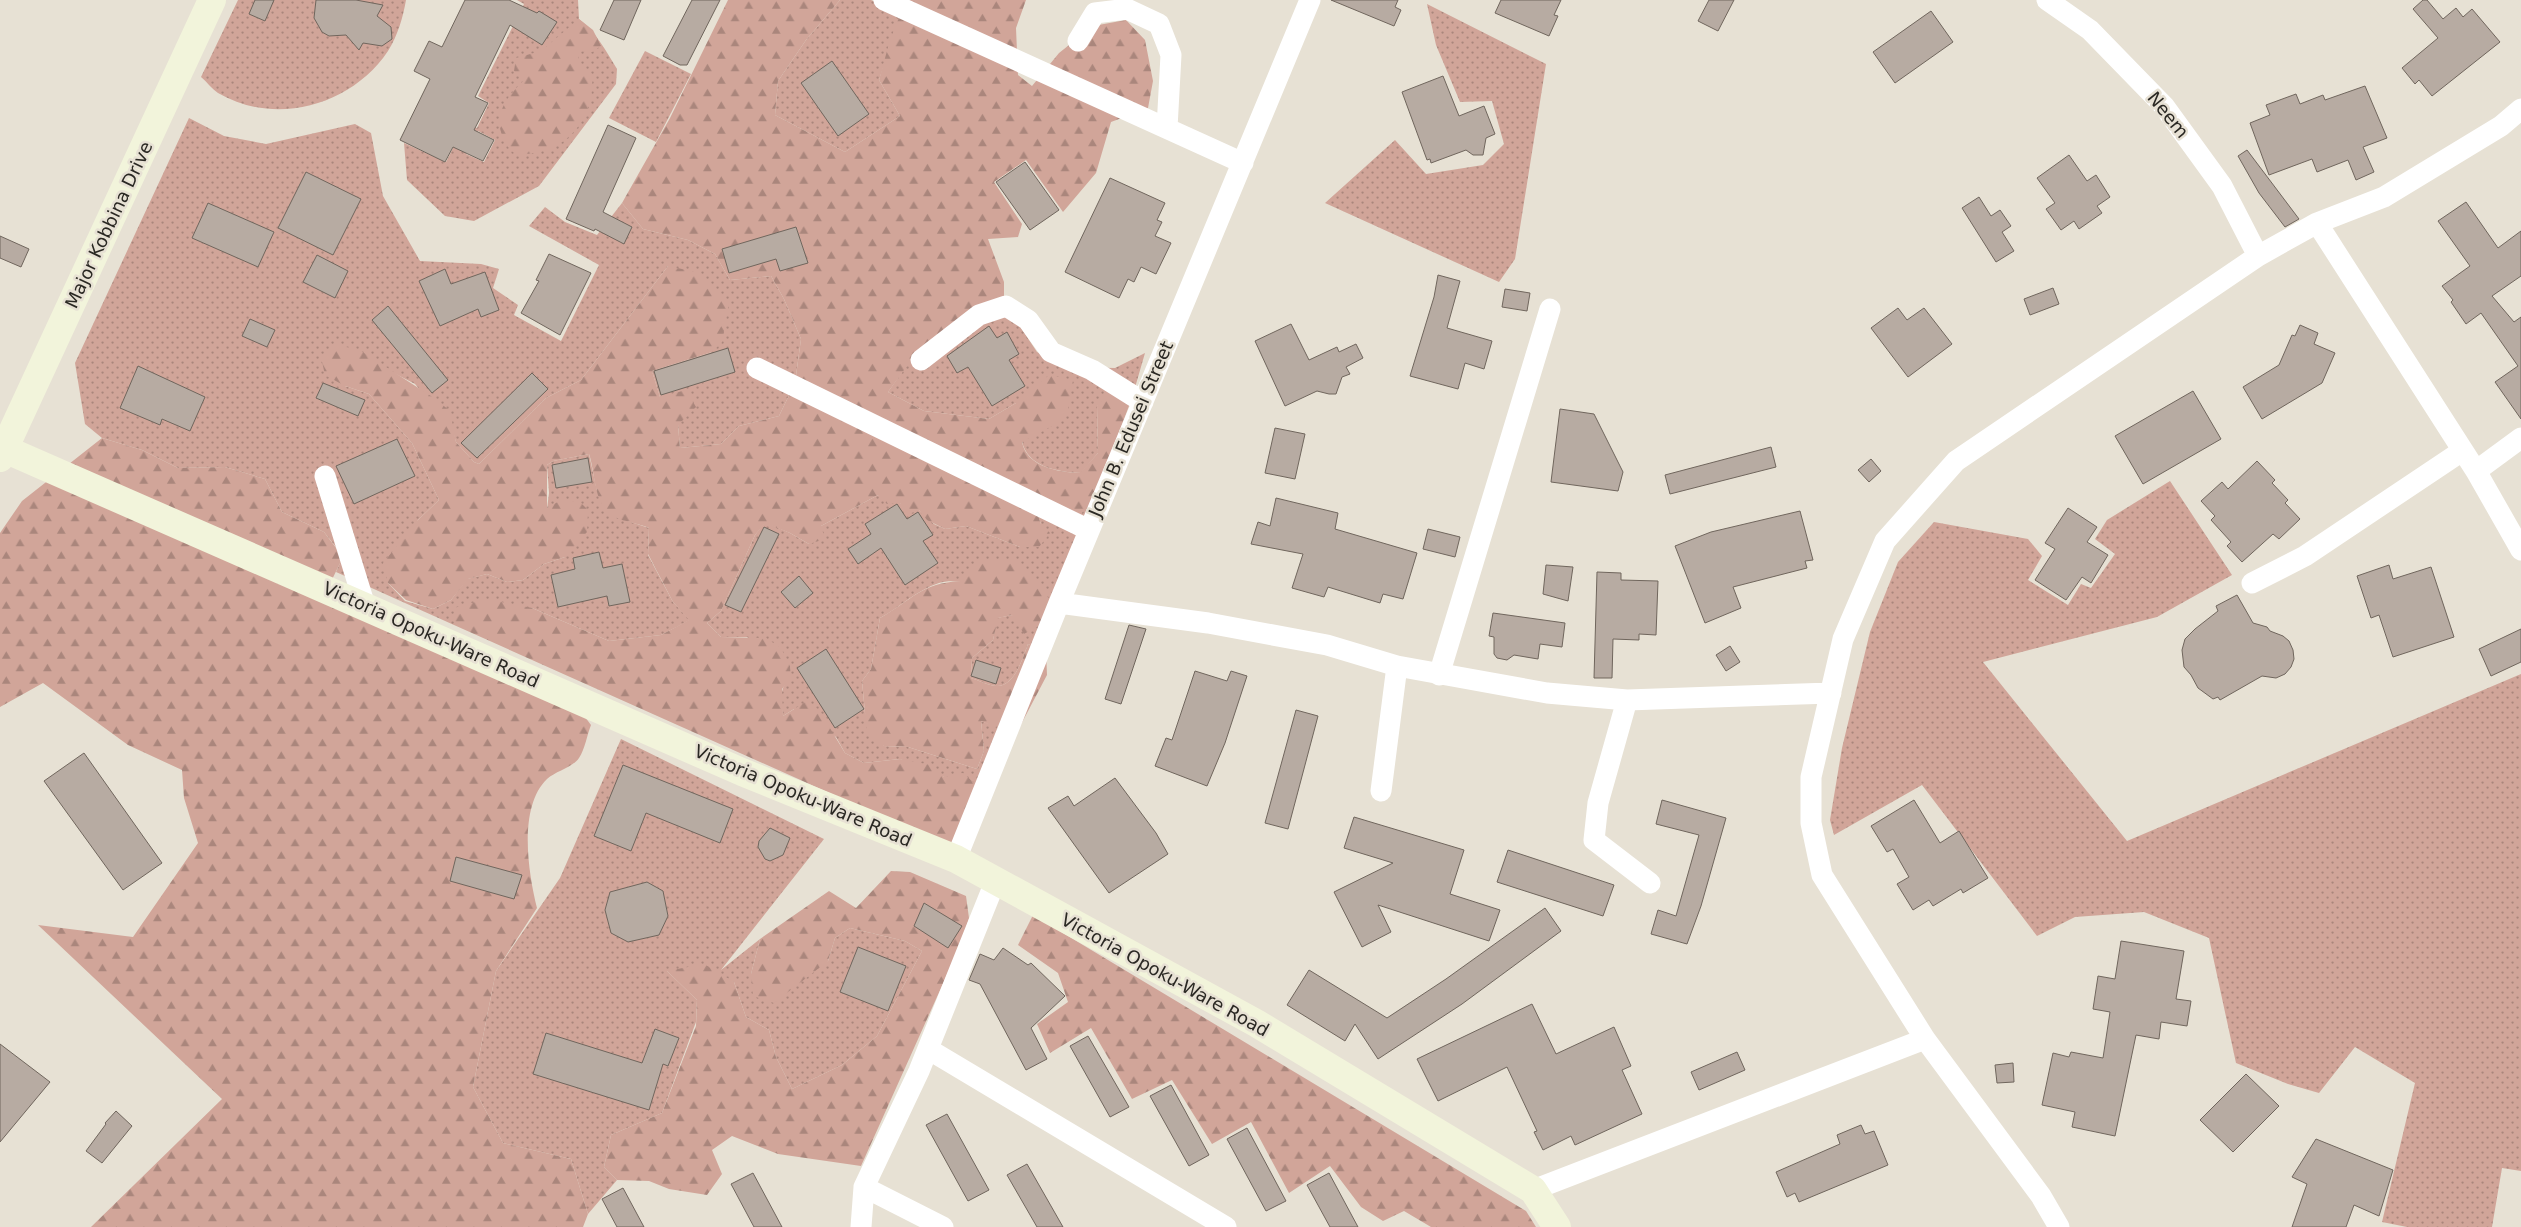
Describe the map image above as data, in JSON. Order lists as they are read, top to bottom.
{
  "streets": {
    "main road": ["Major Kobbina Drive", "Victoria Opoku-Ware Road"],
    "street": ["Neem", "John B. Edusei Street"]
  },
  "crossings": [
    ["Major Kobbina Drive", "Victoria Opoku-Ware Road"],
    ["John B. Edusei Street", "Victoria Opoku-Ware Road"]
  ]
}
